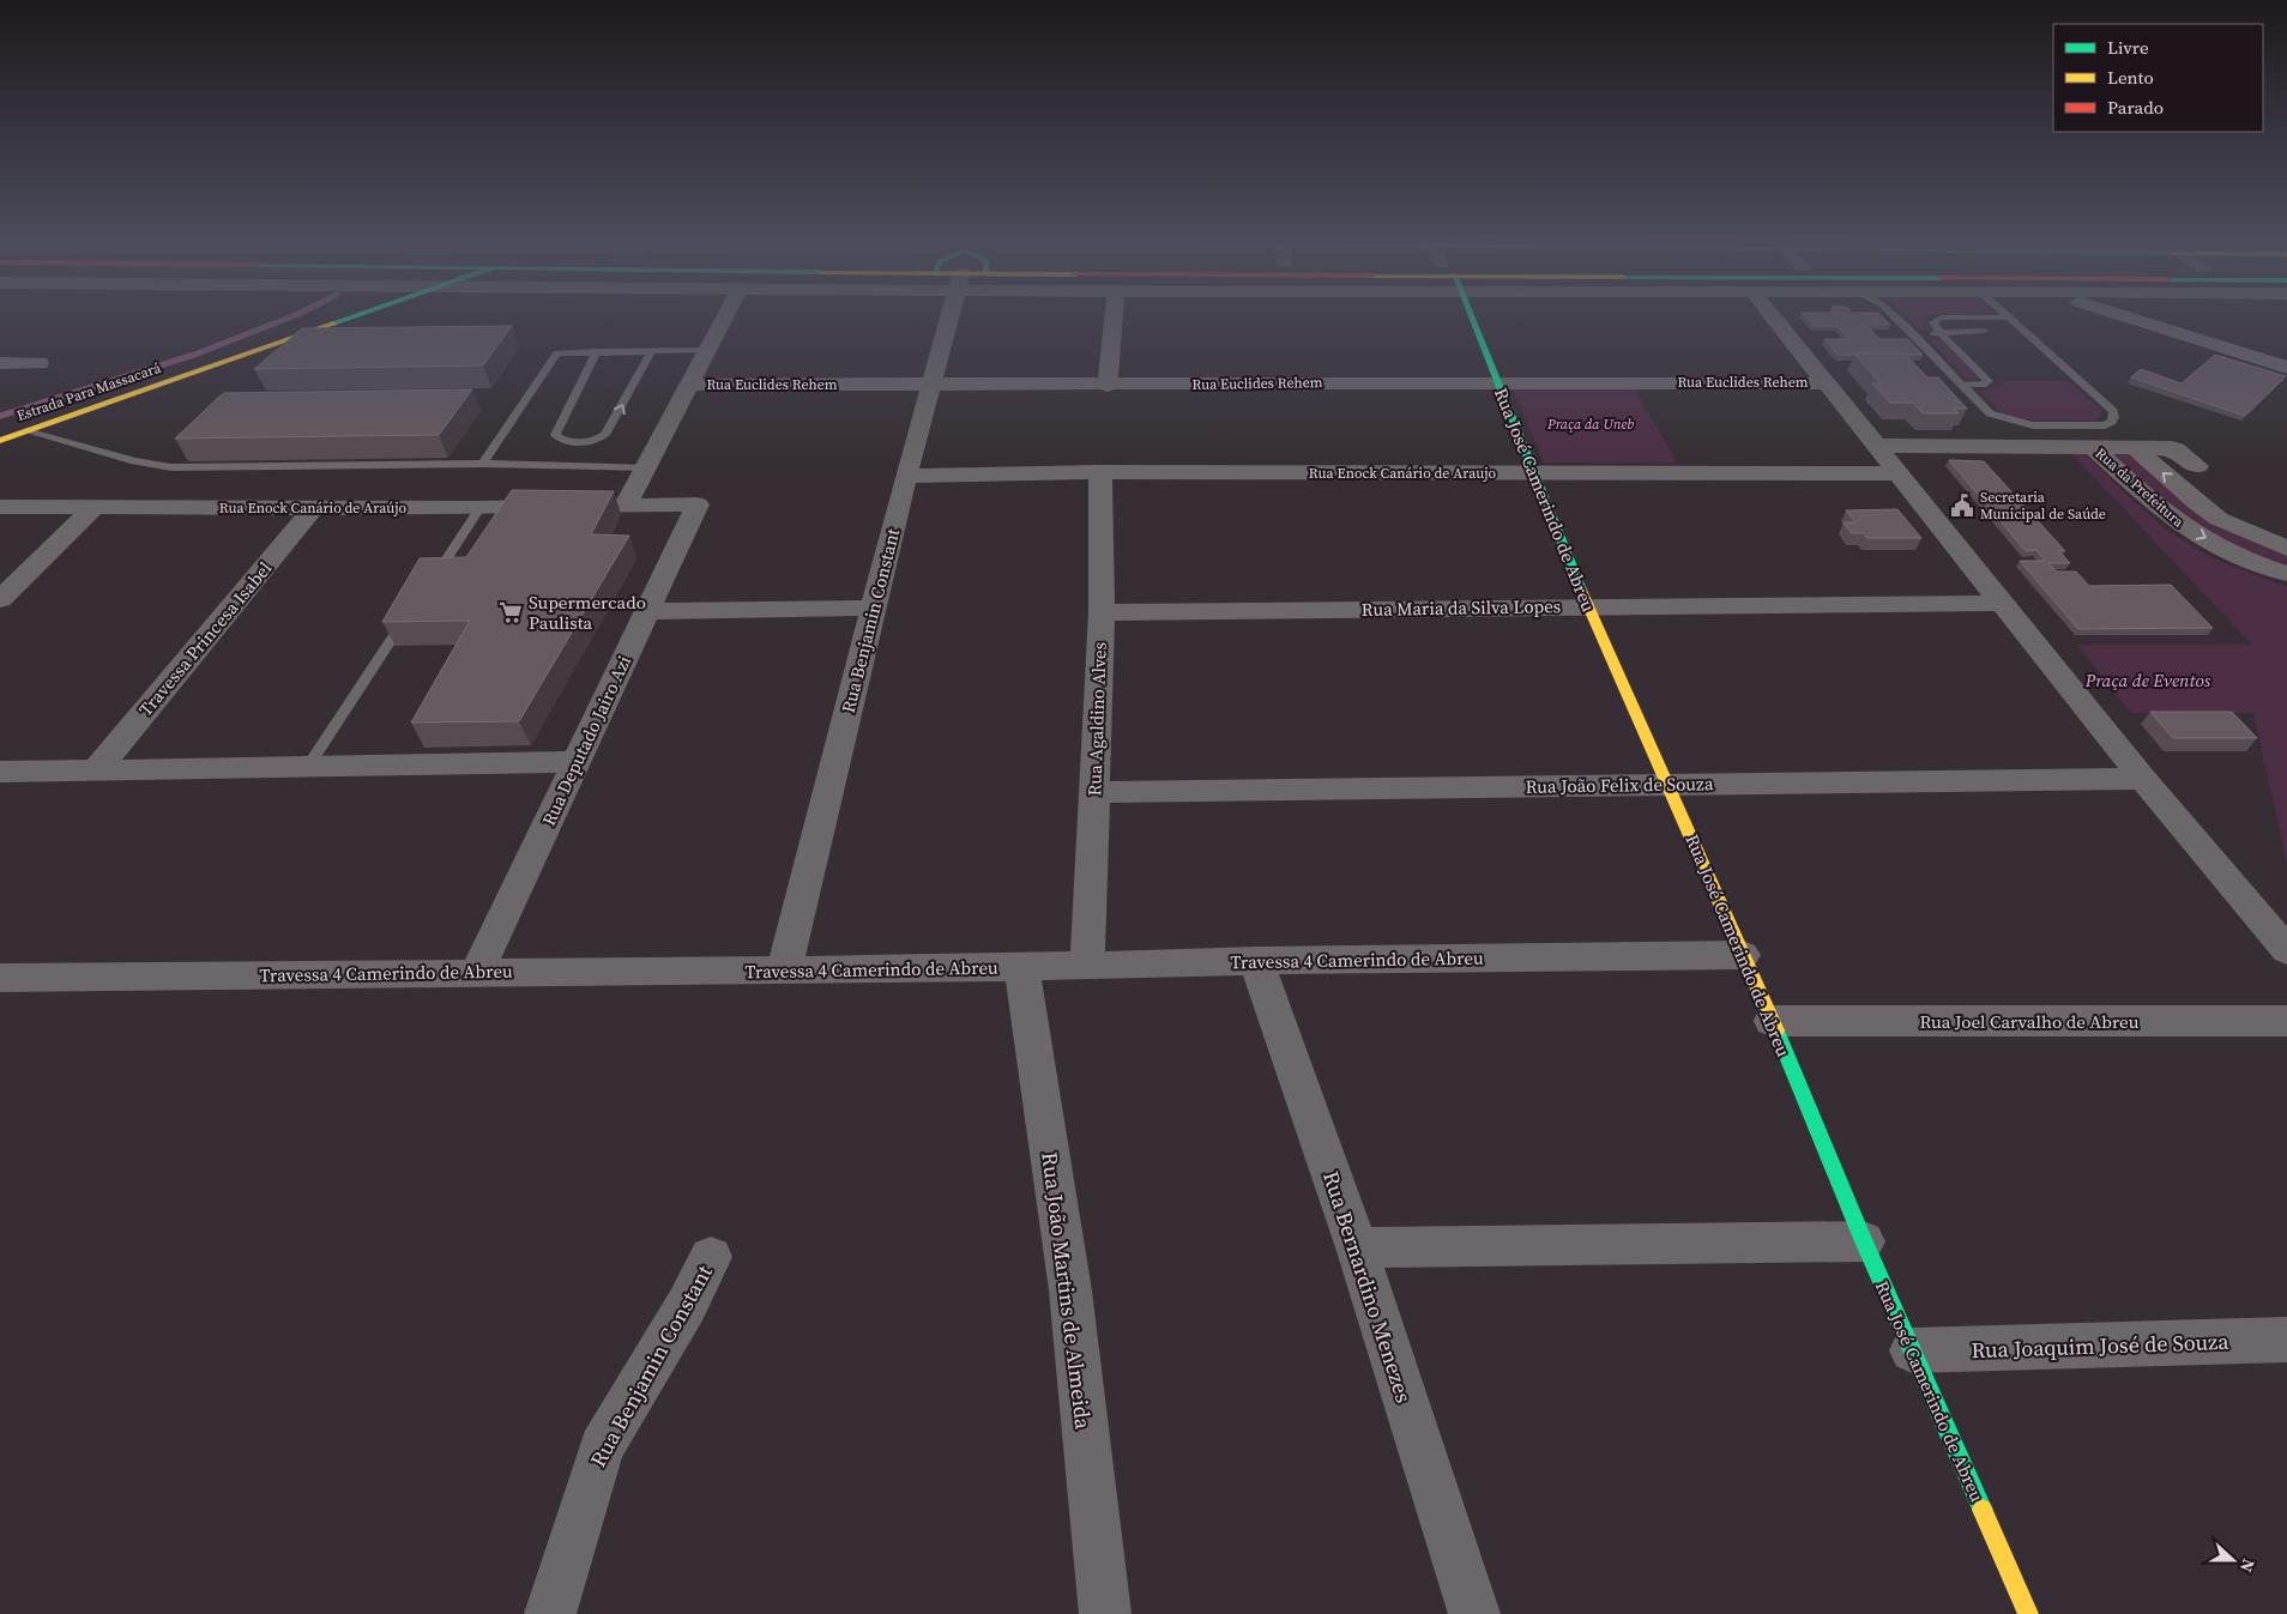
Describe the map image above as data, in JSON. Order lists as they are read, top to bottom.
{
  "streets": {
    "main road": ["Estrada Para Massacará", "Rua José Camerindo de Abreu"],
    "street": [
      "Rua Euclides Rehem",
      "Rua Enock Canário de Araujo",
      "Rua da Prefeitura",
      "Rua Enock Canário de Araújo",
      "Rua Maria da Silva Lopes",
      "Rua Benjamin Constant",
      "Travessa Princesa Isabel",
      "Rua Agaldino Alves",
      "Rua Deputado Jairo Azi",
      "Rua João Felix de Souza",
      "Travessa 4 Camerindo de Abreu",
      "Rua Joel Carvalho de Abreu",
      "Rua Bernardino Menezes",
      "Rua João Martins de Almeida",
      "Rua Joaquim José de Souza"
    ]
  },
  "crossings": [
    ["Rua Euclides Rehem", "Rua José Camerindo de Abreu"],
    ["Rua Euclides Rehem", "Rua Benjamin Constant"],
    ["Rua Enock Canário de Araujo", "Rua José Camerindo de Abreu"],
    ["Rua Enock Canário de Araujo", "Rua Benjamin Constant"],
    ["Rua Enock Canário de Araujo", "Rua Agaldino Alves"],
    ["Rua José Camerindo de Abreu", "Rua Maria da Silva Lopes"],
    ["Rua José Camerindo de Abreu", "Rua João Felix de Souza"],
    ["Rua José Camerindo de Abreu", "Travessa 4 Camerindo de Abreu"],
    ["Rua José Camerindo de Abreu", "Rua Joel Carvalho de Abreu"],
    ["Rua José Camerindo de Abreu", "Rua Joaquim José de Souza"],
    ["Rua Enock Canário de Araújo", "Travessa Princesa Isabel"],
    ["Rua Enock Canário de Araújo", "Rua Deputado Jairo Azi"],
    ["Rua Maria da Silva Lopes", "Rua Agaldino Alves"],
    ["Rua Benjamin Constant", "Travessa 4 Camerindo de Abreu"],
    ["Rua Agaldino Alves", "Rua João Felix de Souza"],
    ["Rua Agaldino Alves", "Travessa 4 Camerindo de Abreu"],
    ["Rua Deputado Jairo Azi", "Travessa 4 Camerindo de Abreu"],
    ["Travessa 4 Camerindo de Abreu", "Rua Bernardino Menezes"],
    ["Travessa 4 Camerindo de Abreu", "Rua João Martins de Almeida"]
  ],
  "parks": ["Praça da Uneb", "Praça de Eventos"],
  "places": {
    "public building": ["Secretaria Municipal de Saúde"],
    "supermarket": ["Supermercado Paulista"]
  },
  "legend": ["Livre", "Lento", "Parado"],
  "north": "right"
}
